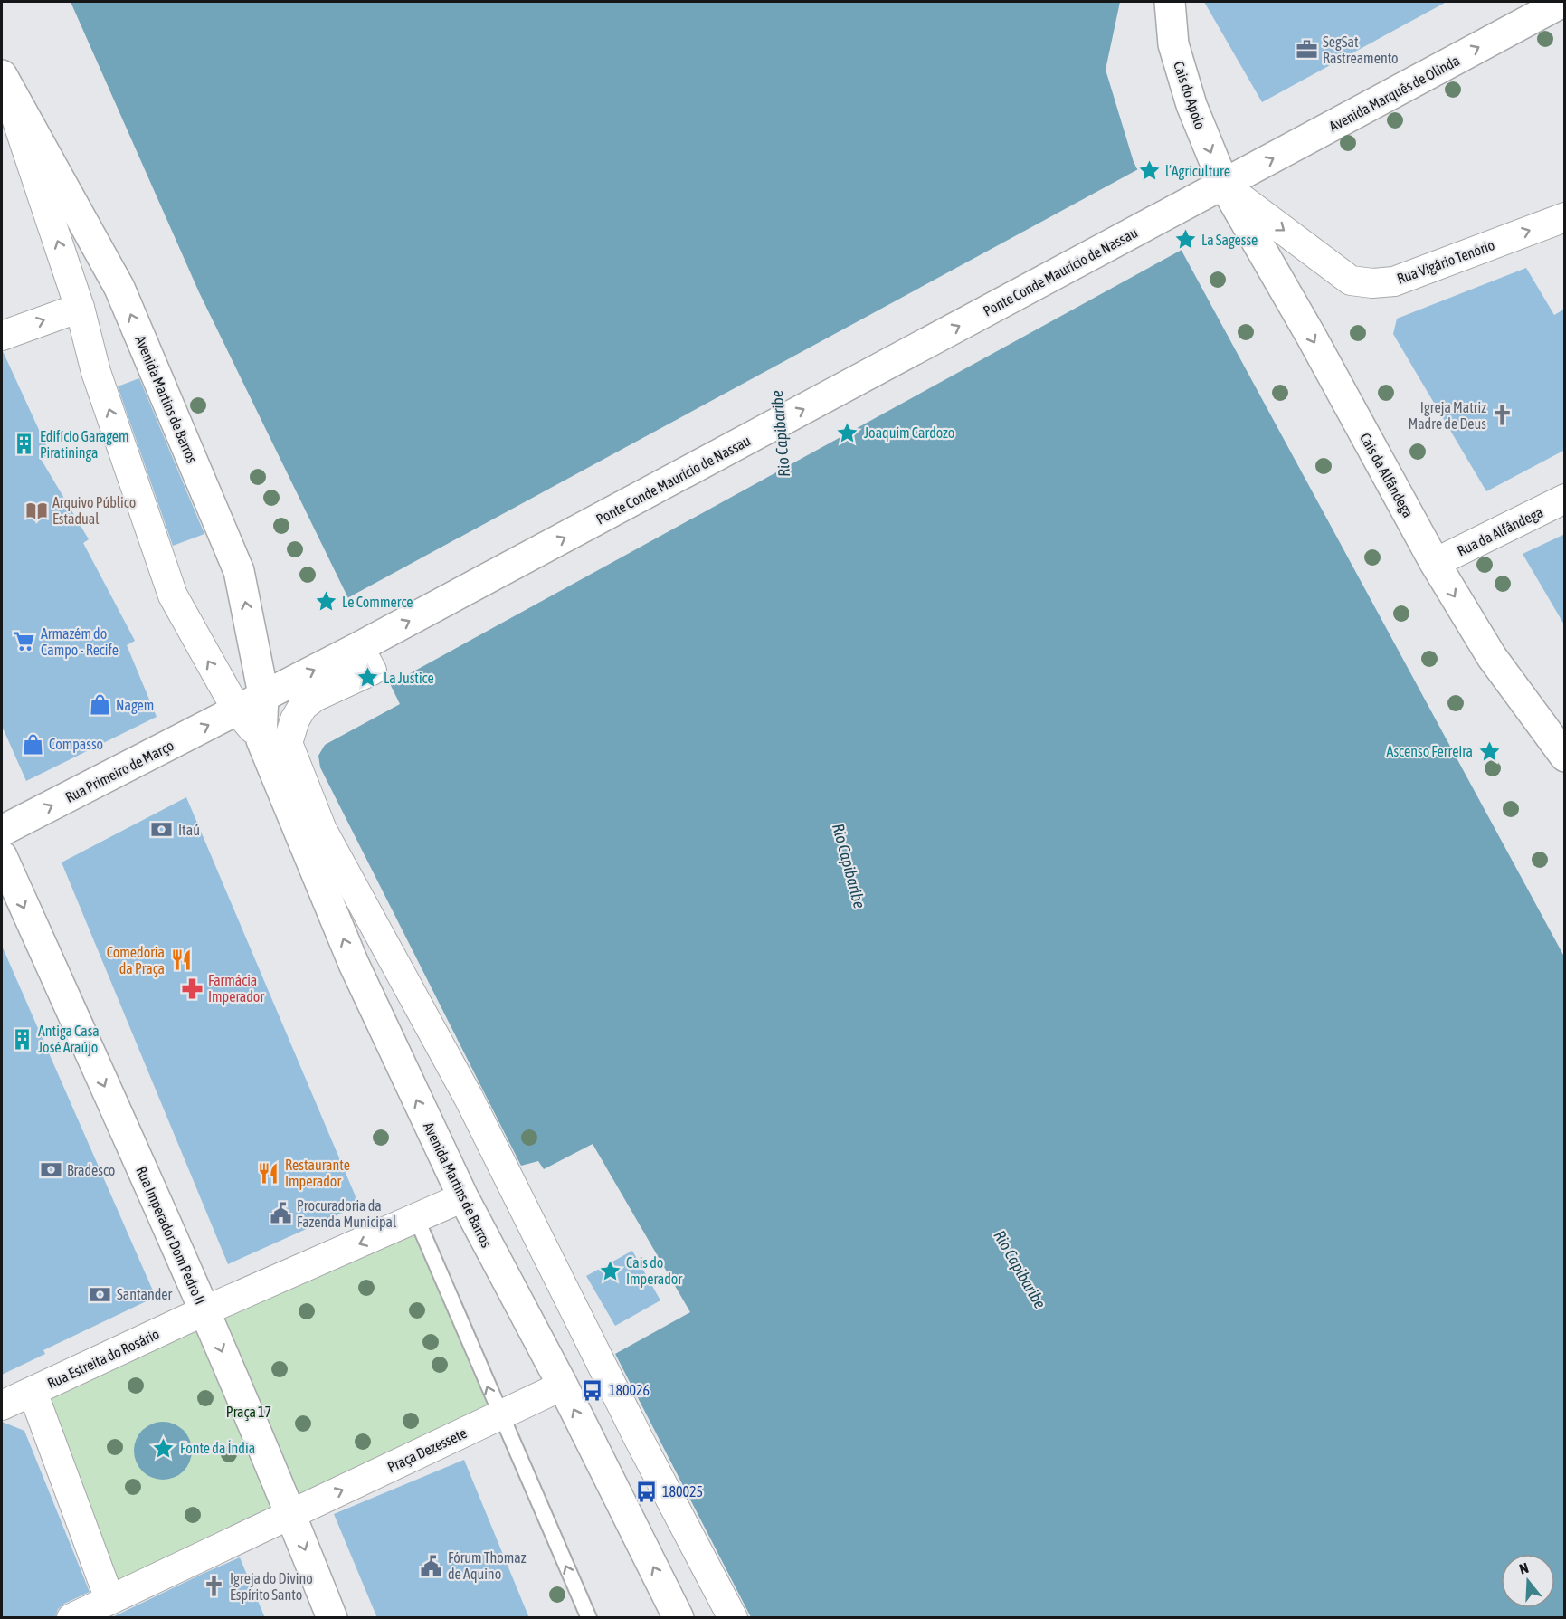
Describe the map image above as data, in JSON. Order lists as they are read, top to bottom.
{
  "streets": {
    "main road": [
      "Avenida Marquês de Olinda",
      "Cais do Apolo",
      "Ponte Conde Maurício de Nassau",
      "Avenida Martins de Barros",
      "Cais da Alfândega",
      "Rua Primeiro de Março",
      "Rua Imperador Dom Pedro II"
    ],
    "street": [
      "Rua Vigário Tenório",
      "Rua da Alfândega",
      "Rua Estreita do Rosário",
      "Praça Dezessete"
    ]
  },
  "crossings": [
    ["Avenida Marquês de Olinda", "Cais do Apolo"],
    ["Avenida Marquês de Olinda", "Rua Vigário Tenório"],
    ["Avenida Marquês de Olinda", "Ponte Conde Maurício de Nassau"],
    ["Avenida Marquês de Olinda", "Cais da Alfândega"],
    ["Cais do Apolo", "Rua Vigário Tenório"],
    ["Cais do Apolo", "Ponte Conde Maurício de Nassau"],
    ["Cais do Apolo", "Cais da Alfândega"],
    ["Rua Vigário Tenório", "Ponte Conde Maurício de Nassau"],
    ["Rua Vigário Tenório", "Cais da Alfândega"],
    ["Ponte Conde Maurício de Nassau", "Avenida Martins de Barros"],
    ["Ponte Conde Maurício de Nassau", "Cais da Alfândega"],
    ["Ponte Conde Maurício de Nassau", "Rua Primeiro de Março"],
    ["Avenida Martins de Barros", "Rua Primeiro de Março"],
    ["Avenida Martins de Barros", "Praça Dezessete"],
    ["Cais da Alfândega", "Rua da Alfândega"],
    ["Rua Imperador Dom Pedro II", "Rua Estreita do Rosário"],
    ["Rua Imperador Dom Pedro II", "Praça Dezessete"]
  ],
  "one_way": [
    "Avenida Marquês de Olinda",
    "Cais do Apolo",
    "Rua Vigário Tenório",
    "Ponte Conde Maurício de Nassau",
    "Cais da Alfândega",
    "Rua Primeiro de Março",
    "Rua Imperador Dom Pedro II"
  ],
  "water": ["Rio Capibaribe"],
  "parks": ["Praça 17"],
  "places": {
    "office": ["SegSat Rastreamento"],
    "place": [
      "l’Agriculture",
      "La Sagesse",
      "Joaquim Cardozo",
      "Le Commerce",
      "La Justice",
      "Ascenso Ferreira",
      "Cais do Imperador",
      "Fonte da Índia"
    ],
    "church": ["Igreja Matriz Madre de Deus", "Igreja do Divino Espírito Santo"],
    "building": ["Edifício Garagem Piratininga", "Antiga Casa José Araújo"],
    "library": ["Arquivo Público Estadual"],
    "supermarket": ["Armazém do Campo - Recife"],
    "shop": ["Nagem", "Compasso"],
    "bank": ["Itaú", "Bradesco", "Santander"],
    "restaurant": ["Comedoria da Praça", "Restaurante Imperador"],
    "pharmacy": ["Farmácia Imperador"],
    "public building": ["Procuradoria da Fazenda Municipal", "Fórum Thomaz de Aquino"],
    "bus stop": ["180026", "180025"]
  },
  "north": "top"
}
